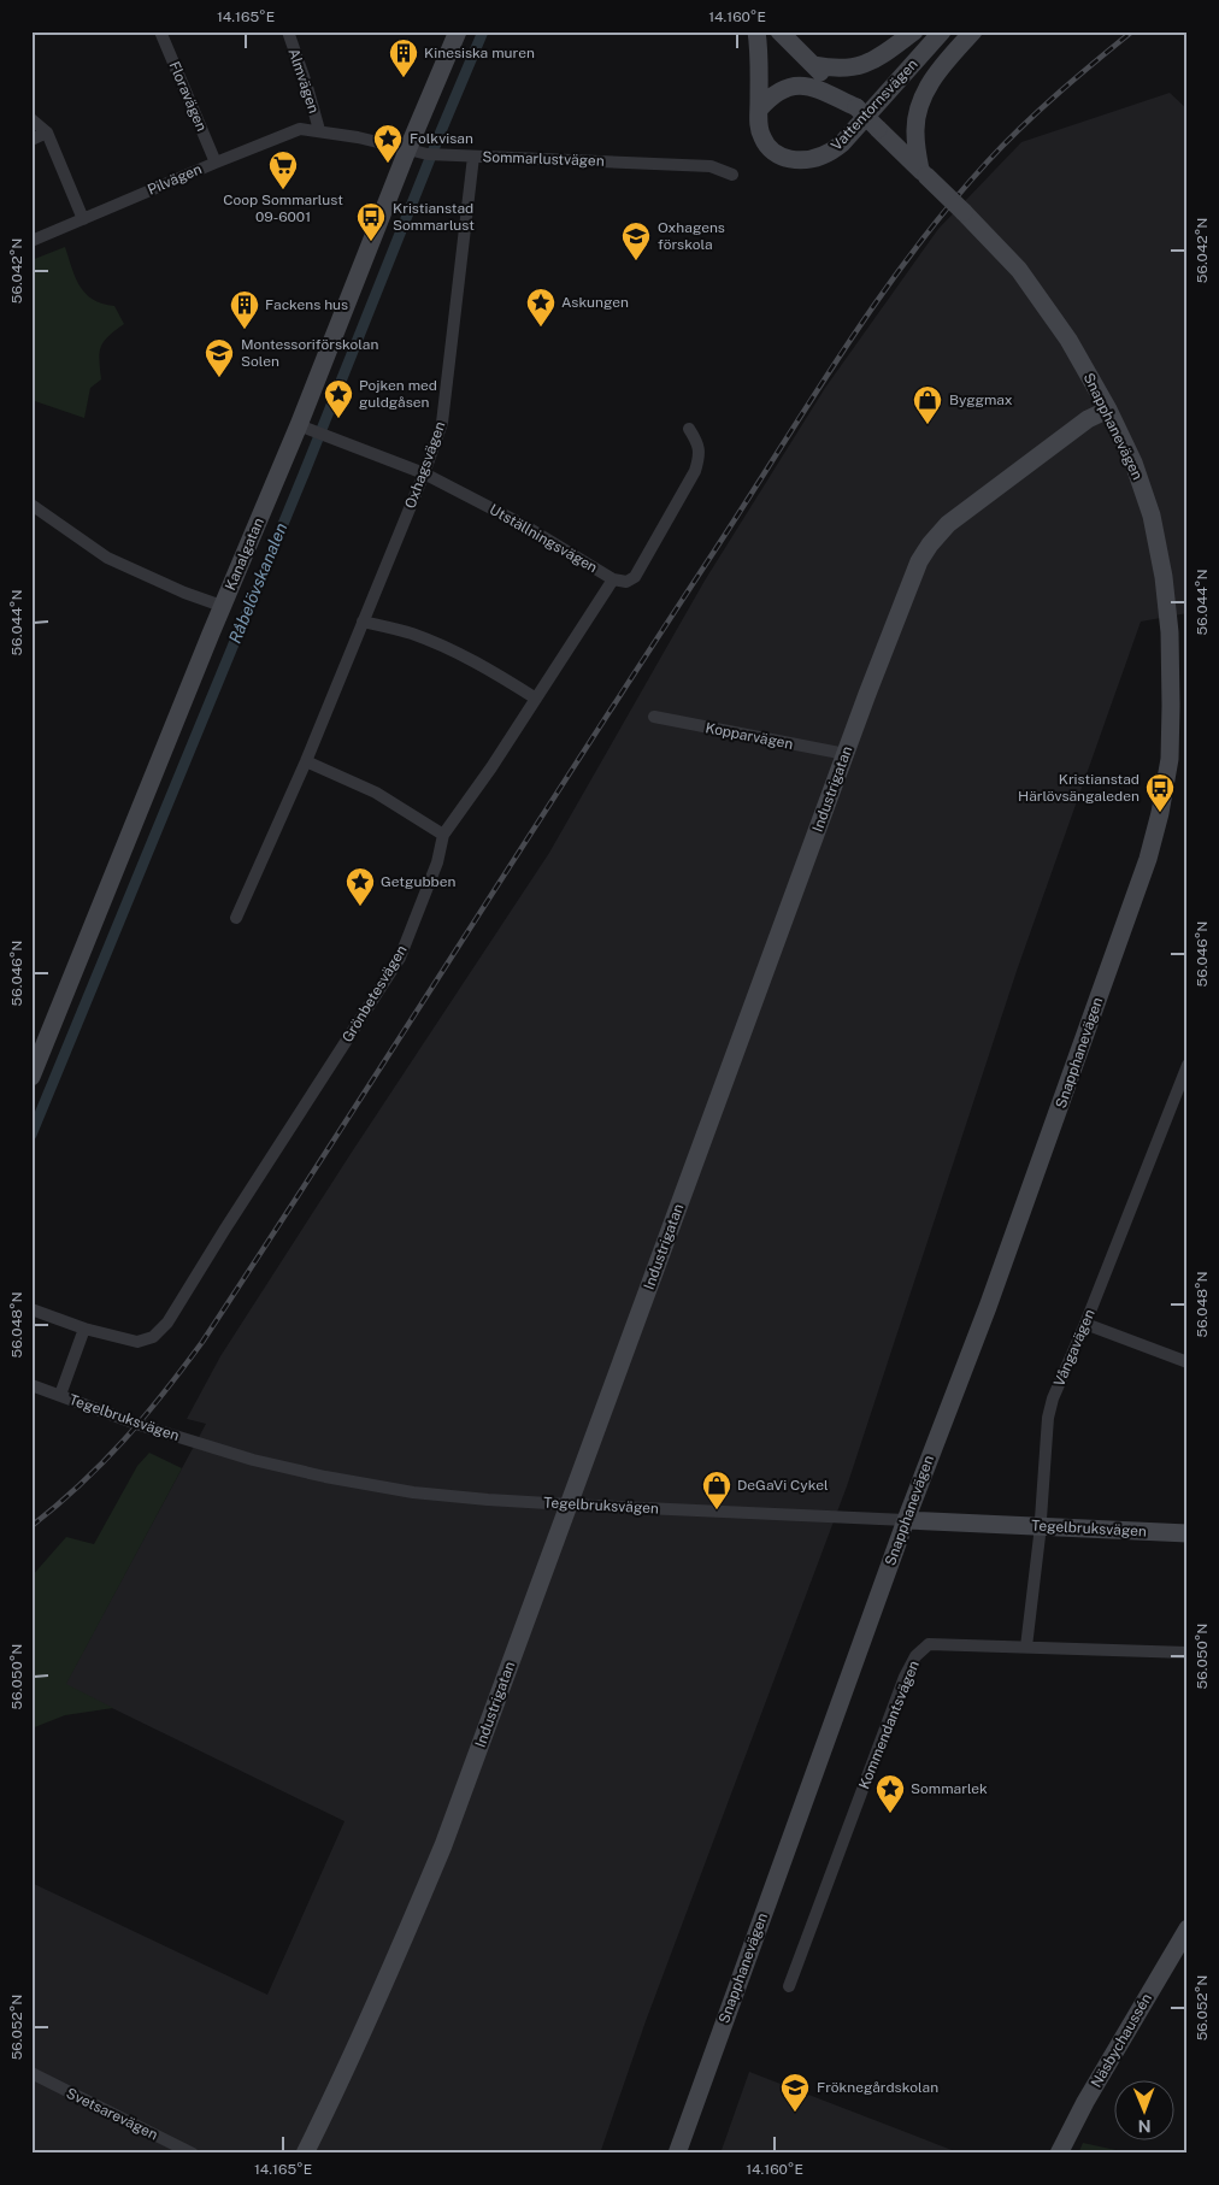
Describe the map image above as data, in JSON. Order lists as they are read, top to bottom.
{
  "streets": {
    "street": [
      "Almvägen",
      "Floravägen",
      "Vattentornsvägen",
      "Sommarlustvägen",
      "Pilvägen",
      "Snapphanevägen",
      "Oxhagsvägen",
      "Utställningsvägen",
      "Kanalgatan",
      "Kopparvägen",
      "Industrigatan",
      "Grönbetesvägen",
      "Vångavägen",
      "Tegelbruksvägen",
      "Kommendantsvägen",
      "Näsbychaussén",
      "Svetsarevägen"
    ]
  },
  "crossings": [
    ["Almvägen", "Sommarlustvägen"],
    ["Almvägen", "Pilvägen"],
    ["Floravägen", "Pilvägen"],
    ["Sommarlustvägen", "Pilvägen"],
    ["Sommarlustvägen", "Oxhagsvägen"],
    ["Sommarlustvägen", "Kanalgatan"],
    ["Snapphanevägen", "Industrigatan"],
    ["Snapphanevägen", "Tegelbruksvägen"],
    ["Oxhagsvägen", "Utställningsvägen"],
    ["Utställningsvägen", "Kanalgatan"],
    ["Utställningsvägen", "Grönbetesvägen"],
    ["Kopparvägen", "Industrigatan"],
    ["Industrigatan", "Tegelbruksvägen"],
    ["Vångavägen", "Tegelbruksvägen"],
    ["Vångavägen", "Kommendantsvägen"]
  ],
  "water": ["Råbelövskanalen"],
  "places": {
    "building": ["Kinesiska muren", "Fackens hus"],
    "place": [
      "Folkvisan",
      "Askungen",
      "Pojken med guldgåsen",
      "Getgubben",
      "Sommarlek"
    ],
    "supermarket": ["Coop Sommarlust 09-6001"],
    "bus stop": ["Kristianstad Sommarlust", "Kristianstad Härlövsängaleden"],
    "school or university": ["Oxhagens förskola", "Montessoriförskolan Solen", "Fröknegårdskolan"],
    "shop": ["Byggmax", "DeGaVi Cykel"]
  },
  "north": "bottom",
  "coordinates": [
    "14.165°E",
    "14.160°E",
    "56.042°N",
    "56.044°N",
    "56.046°N",
    "56.048°N",
    "56.050°N",
    "56.052°N"
  ]
}
